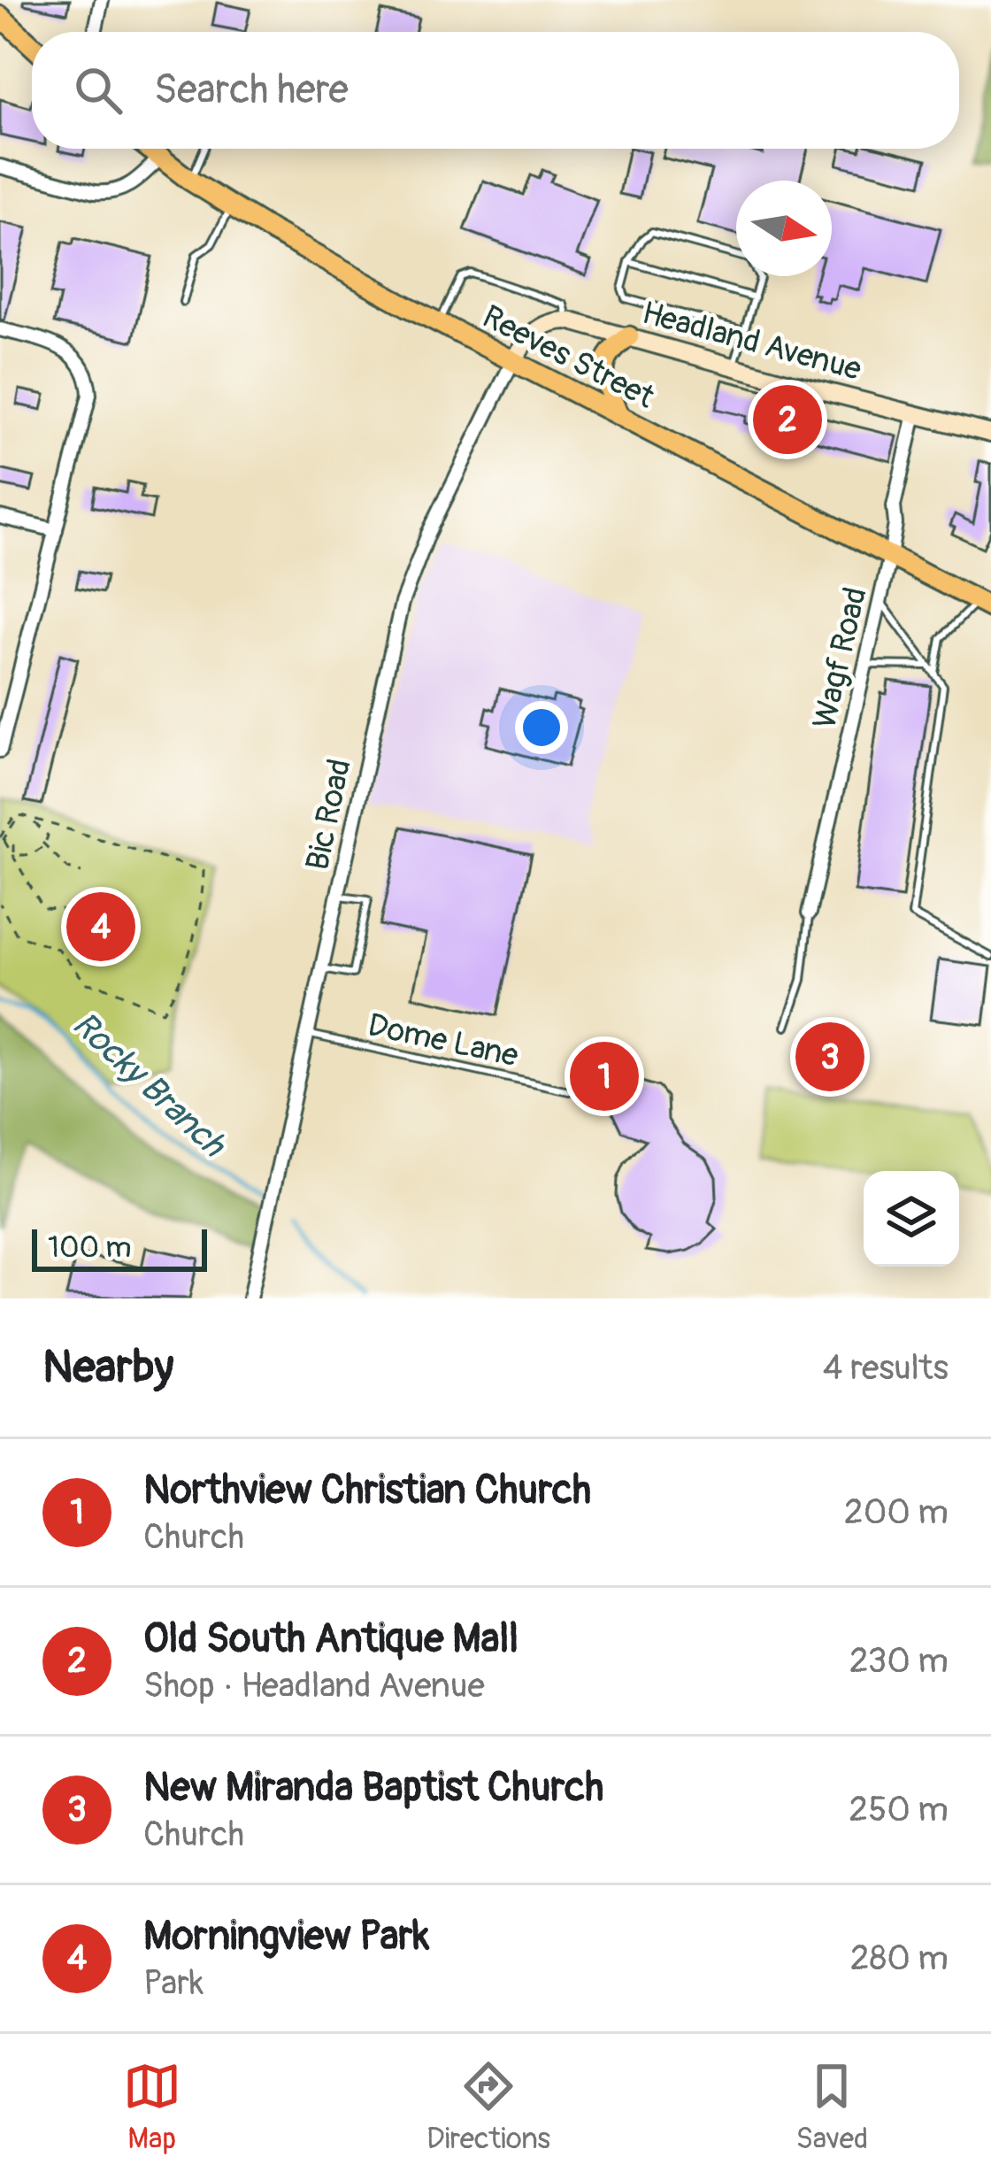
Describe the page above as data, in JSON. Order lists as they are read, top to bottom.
{
  "streets": {
    "main road": ["Headland Avenue", "Reeves Street"],
    "street": ["Wagf Road", "Bic Road"],
    "lane": ["Dome Lane"]
  },
  "crossings": [
    ["Headland Avenue", "Wagf Road"],
    ["Reeves Street", "Wagf Road"],
    ["Reeves Street", "Bic Road"],
    ["Bic Road", "Dome Lane"]
  ],
  "water": ["Rocky Branch"],
  "scale_bar": "100 m",
  "north": "right",
  "page": {
    "search": "Search here",
    "pins": [
      "2",
      "4",
      "3",
      "1"
    ],
    "scale": "100 m",
    "heading": ["Nearby", "4 results"],
    "list": [
      {
        "mark": "1",
        "name": "Northview Christian Church",
        "note": "Church",
        "value": "200 m"
      },
      {
        "mark": "2",
        "name": "Old South Antique Mall",
        "note": "Shop · Headland Avenue",
        "value": "230 m"
      },
      {
        "mark": "3",
        "name": "New Miranda Baptist Church",
        "note": "Church",
        "value": "250 m"
      },
      {
        "mark": "4",
        "name": "Morningview Park",
        "note": "Park",
        "value": "280 m"
      }
    ],
    "nav": ["Map", "Directions", "Saved"]
  }
}
